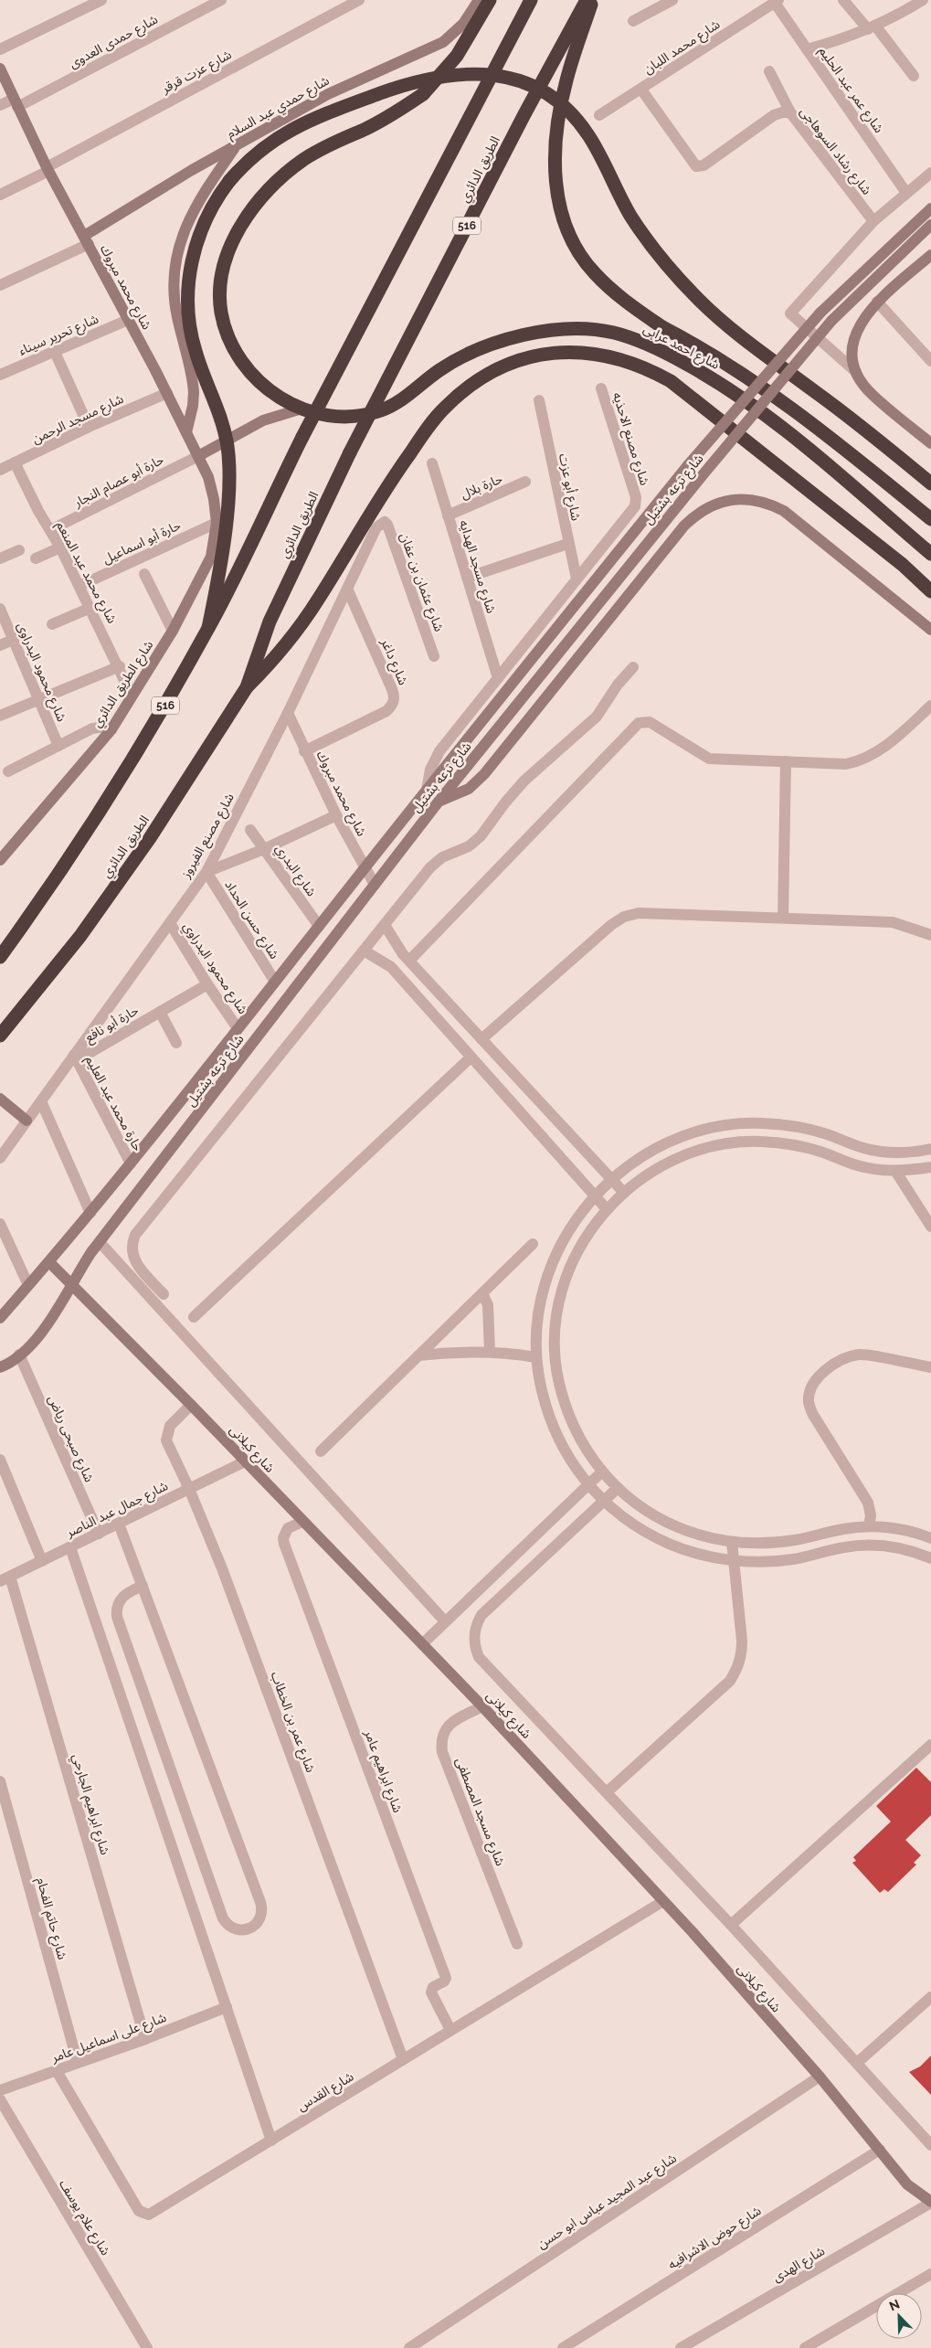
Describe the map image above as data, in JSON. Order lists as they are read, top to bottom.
{
  "streets": {
    "highway": ["الطريق الدائري", "516", "شارع احمد عرابى"],
    "street": [
      "شارع حمدى العدوى",
      "شارع محمد اللبان",
      "شارع عزت قرقر",
      "شارع عمر عبد الحليم",
      "شارع حمدي عبد السلام",
      "شارع رشاد السوهاجى",
      "شارع محمد مبروك",
      "شارع تحرير سيناء",
      "شارع مسجد الرحمن",
      "شارع مصنع الاحذيه",
      "حارة أبو عصام النجار",
      "حارة بلال",
      "شارع أبو عزت",
      "شارع ترعه بشتيل",
      "حارة أبو اسماعيل",
      "شارع مسجد الهدايه",
      "شارع محمد عبد المنعم",
      "شارع عثمان بن عفان",
      "شارع داغر",
      "شارع محمود البدراوى",
      "شارع الطريق الدائري",
      "شارع مصنع الفيروز",
      "شارع البدري",
      "شارع حسن الحداد",
      "شارع محمود البدراوي",
      "حارة أبو نافع",
      "حارة محمد عبد العليم",
      "شارع صبحى رياض",
      "شارع كيلانى",
      "شارع جمال عبد الناصر",
      "شارع عمر بن الخطاب",
      "شارع ابراهيم عامر",
      "شارع ابراهيم الجارحي",
      "شارع مسجد المصطفى",
      "شارع حاتم الفحام",
      "شارع على اسماعيل عامر",
      "شارع القدس",
      "شارع عبد المجيد عباس ابو حسن",
      "شارع علام يوسف",
      "شارع حوض الاشرافيه",
      "شارع الهدى"
    ]
  },
  "crossings": [
    ["شارع حمدى العدوى", "شارع محمد مبروك"],
    ["شارع محمد اللبان", "شارع عمر عبد الحليم"],
    ["شارع محمد اللبان", "شارع رشاد السوهاجى"],
    ["شارع عزت قرقر", "شارع محمد مبروك"],
    ["شارع حمدي عبد السلام", "شارع محمد مبروك"],
    ["شارع محمد مبروك", "شارع تحرير سيناء"],
    ["شارع محمد مبروك", "شارع مسجد الرحمن"],
    ["شارع محمد مبروك", "حارة أبو عصام النجار"],
    ["شارع محمد مبروك", "شارع ترعه بشتيل"],
    ["شارع محمد مبروك", "حارة أبو اسماعيل"],
    ["شارع محمد مبروك", "شارع داغر"],
    ["شارع محمد مبروك", "شارع الطريق الدائري"],
    ["شارع محمد مبروك", "شارع مصنع الفيروز"],
    ["شارع مسجد الرحمن", "شارع محمد عبد المنعم"],
    ["شارع مصنع الاحذيه", "شارع ترعه بشتيل"],
    ["حارة أبو عصام النجار", "شارع محمد عبد المنعم"],
    ["حارة بلال", "شارع مسجد الهدايه"],
    ["شارع أبو عزت", "شارع ترعه بشتيل"],
    ["شارع ترعه بشتيل", "شارع مسجد الهدايه"],
    ["شارع ترعه بشتيل", "شارع البدري"],
    ["شارع ترعه بشتيل", "شارع حسن الحداد"],
    ["شارع ترعه بشتيل", "شارع محمود البدراوي"],
    ["شارع ترعه بشتيل", "حارة محمد عبد العليم"],
    ["شارع ترعه بشتيل", "شارع صبحى رياض"],
    ["شارع ترعه بشتيل", "شارع كيلانى"],
    ["حارة أبو اسماعيل", "شارع محمد عبد المنعم"],
    ["حارة أبو اسماعيل", "شارع الطريق الدائري"],
    ["شارع محمد عبد المنعم", "شارع الطريق الدائري"],
    ["شارع عثمان بن عفان", "شارع مصنع الفيروز"],
    ["شارع داغر", "شارع مصنع الفيروز"],
    ["شارع مصنع الفيروز", "شارع حسن الحداد"],
    ["شارع مصنع الفيروز", "شارع محمود البدراوي"],
    ["شارع مصنع الفيروز", "حارة أبو نافع"],
    ["شارع مصنع الفيروز", "حارة محمد عبد العليم"],
    ["شارع محمود البدراوي", "حارة أبو نافع"],
    ["حارة أبو نافع", "حارة محمد عبد العليم"],
    ["شارع صبحى رياض", "شارع جمال عبد الناصر"],
    ["شارع كيلانى", "شارع جمال عبد الناصر"],
    ["شارع كيلانى", "شارع عمر بن الخطاب"],
    ["شارع كيلانى", "شارع ابراهيم عامر"],
    ["شارع كيلانى", "شارع مسجد المصطفى"],
    ["شارع كيلانى", "شارع القدس"],
    ["شارع كيلانى", "شارع عبد المجيد عباس ابو حسن"],
    ["شارع كيلانى", "شارع حوض الاشرافيه"],
    ["شارع كيلانى", "شارع الهدى"],
    ["شارع جمال عبد الناصر", "شارع عمر بن الخطاب"],
    ["شارع جمال عبد الناصر", "شارع ابراهيم الجارحي"],
    ["شارع عمر بن الخطاب", "شارع القدس"],
    ["شارع ابراهيم عامر", "شارع القدس"],
    ["شارع ابراهيم الجارحي", "شارع على اسماعيل عامر"],
    ["شارع حاتم الفحام", "شارع على اسماعيل عامر"],
    ["شارع على اسماعيل عامر", "شارع القدس"]
  ],
  "north": "top left"
}
